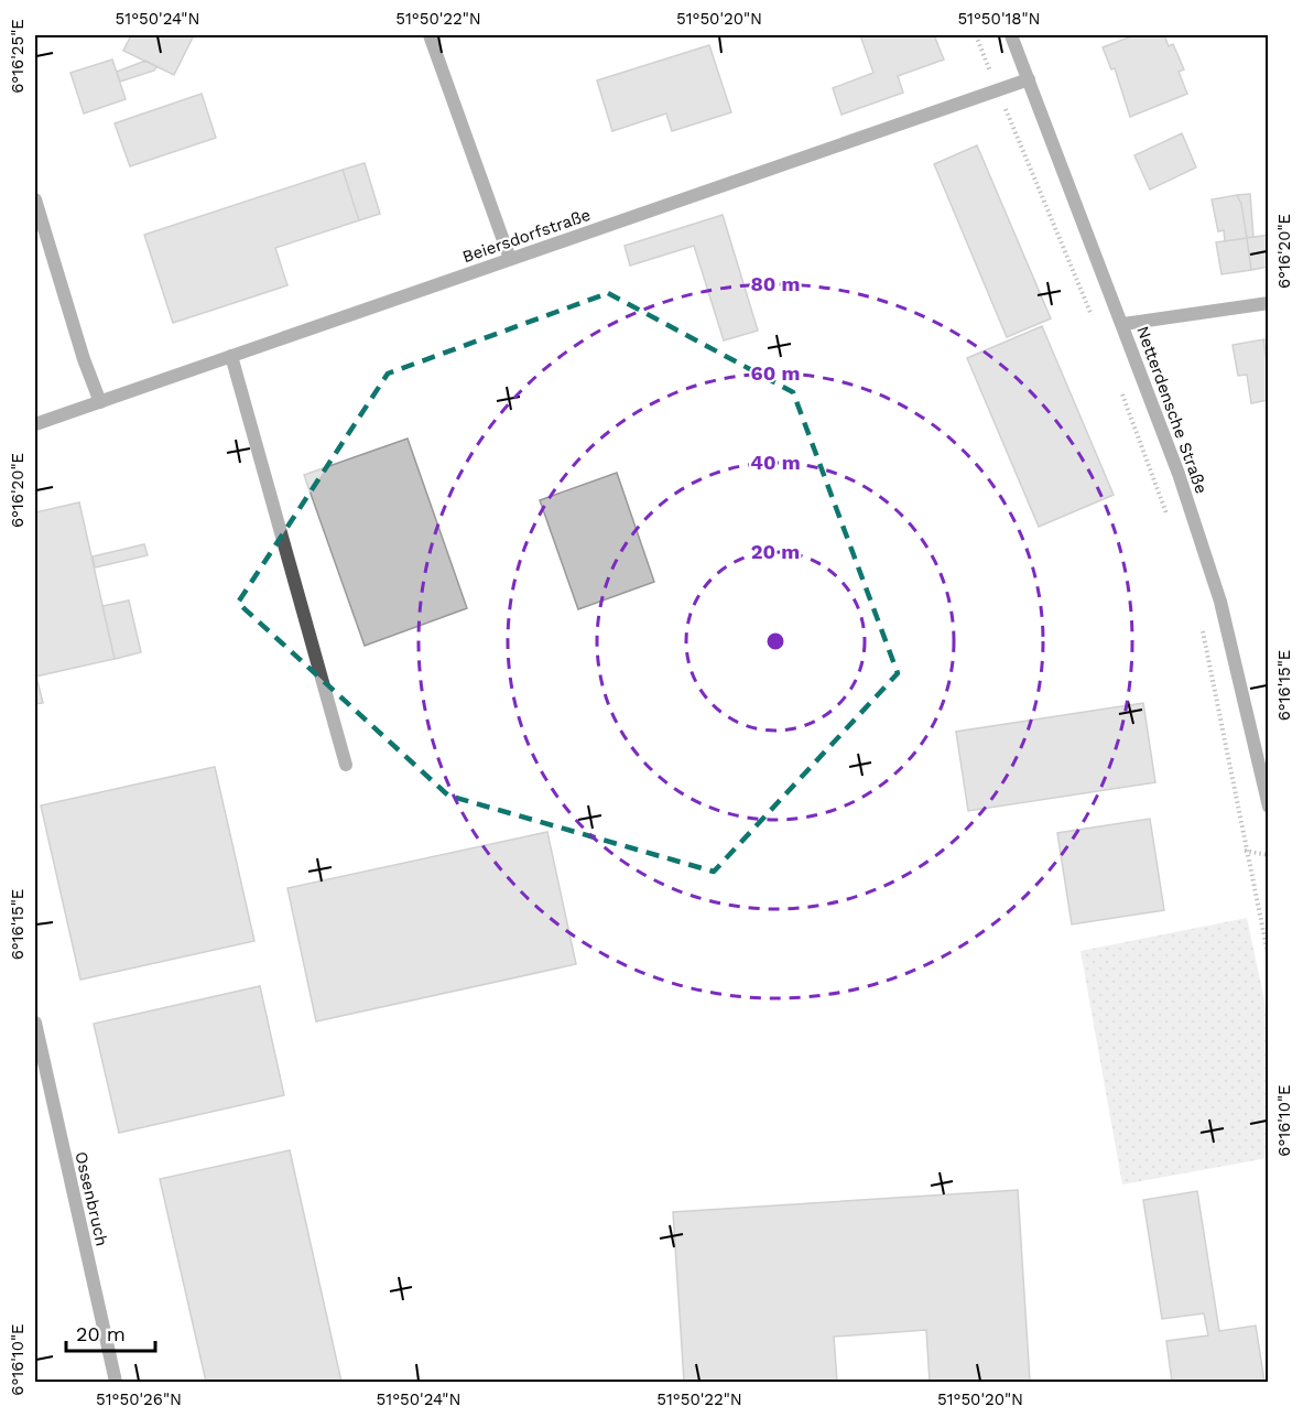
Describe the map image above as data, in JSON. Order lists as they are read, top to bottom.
{
  "streets": {
    "street": ["Beiersdorfstraße", "Netterdensche Straße", "Ossenbruch"]
  },
  "crossings": [
    ["Beiersdorfstraße", "Netterdensche Straße"]
  ],
  "scale_bar": "20 m",
  "coordinates": [
    "51°50'24\"N",
    "51°50'22\"N",
    "51°50'20\"N",
    "51°50'18\"N",
    "6°16'25\"E",
    "6°16'20\"E",
    "6°16'15\"E",
    "6°16'10\"E",
    "51°50'26\"N"
  ],
  "rings": [
    "80 m",
    "60 m",
    "40 m",
    "20 m"
  ]
}
